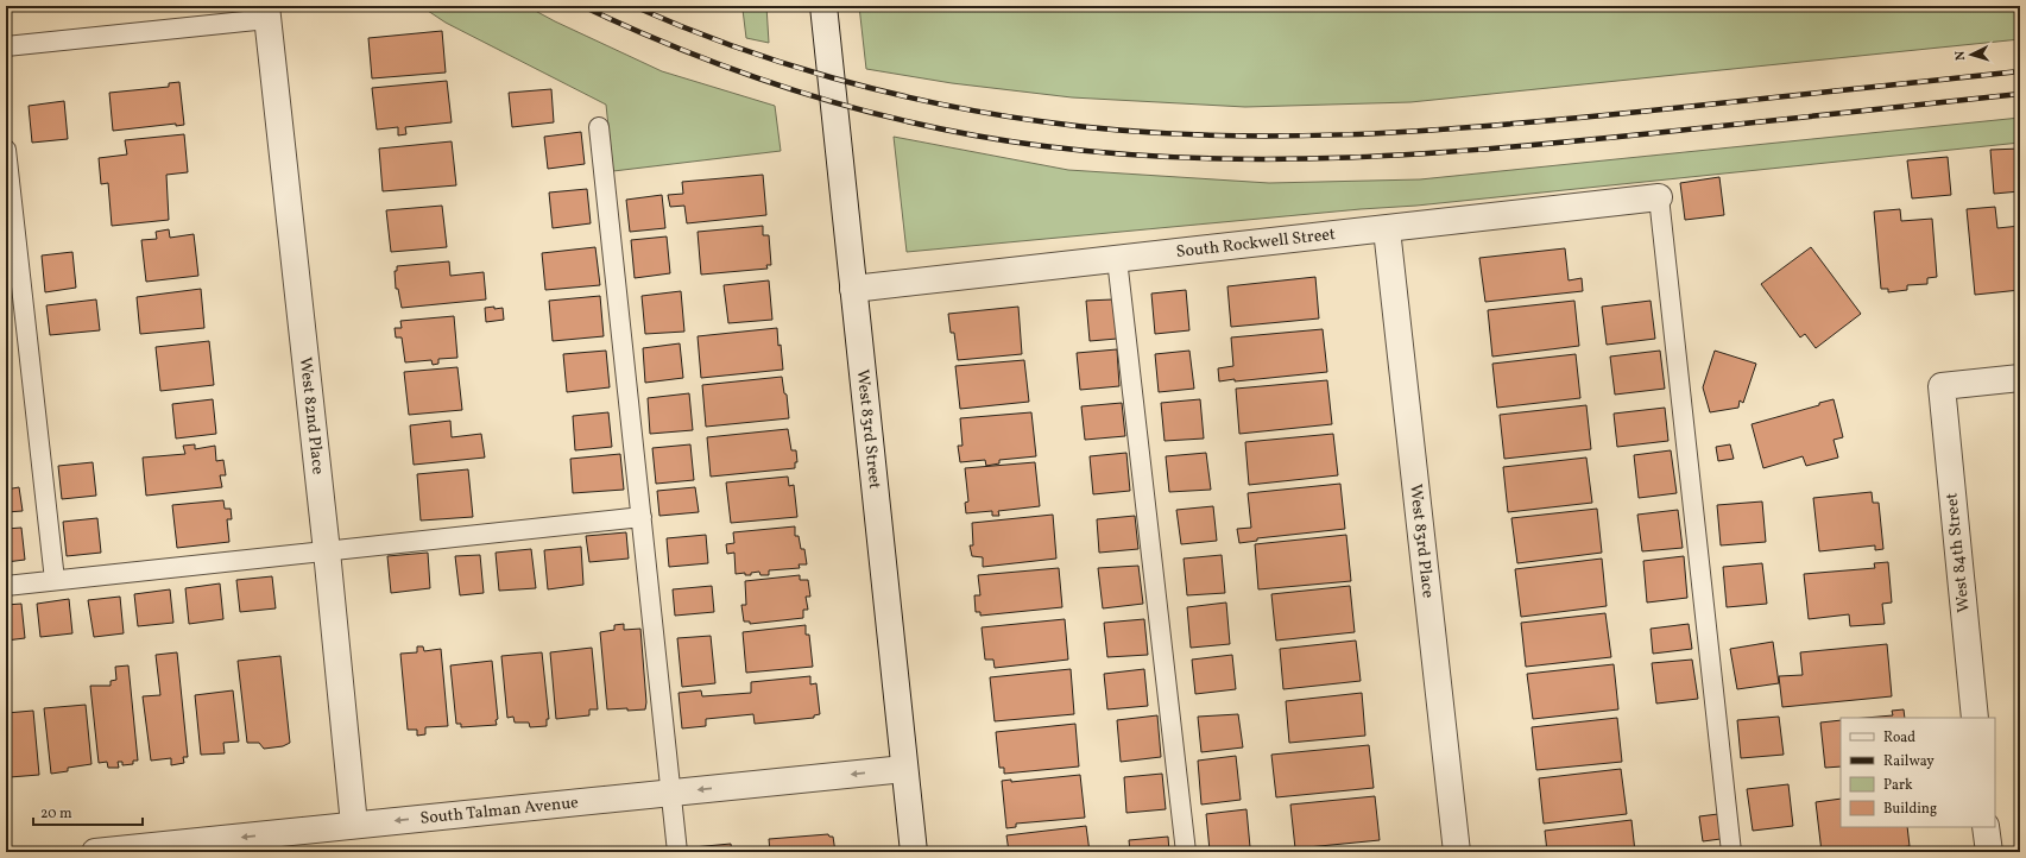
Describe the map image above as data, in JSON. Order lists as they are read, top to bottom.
{
  "streets": {
    "street": [
      "South Rockwell Street",
      "West 82nd Place",
      "West 83rd Street",
      "West 83rd Place",
      "West 84th Street",
      "South Talman Avenue"
    ]
  },
  "crossings": [
    ["South Rockwell Street", "West 83rd Street"],
    ["South Rockwell Street", "West 83rd Place"],
    ["West 82nd Place", "South Talman Avenue"],
    ["West 83rd Street", "South Talman Avenue"]
  ],
  "one_way": ["South Talman Avenue"],
  "legend": [
    "Road",
    "Railway",
    "Park",
    "Building"
  ],
  "scale_bar": "20 m",
  "north": "left"
}
